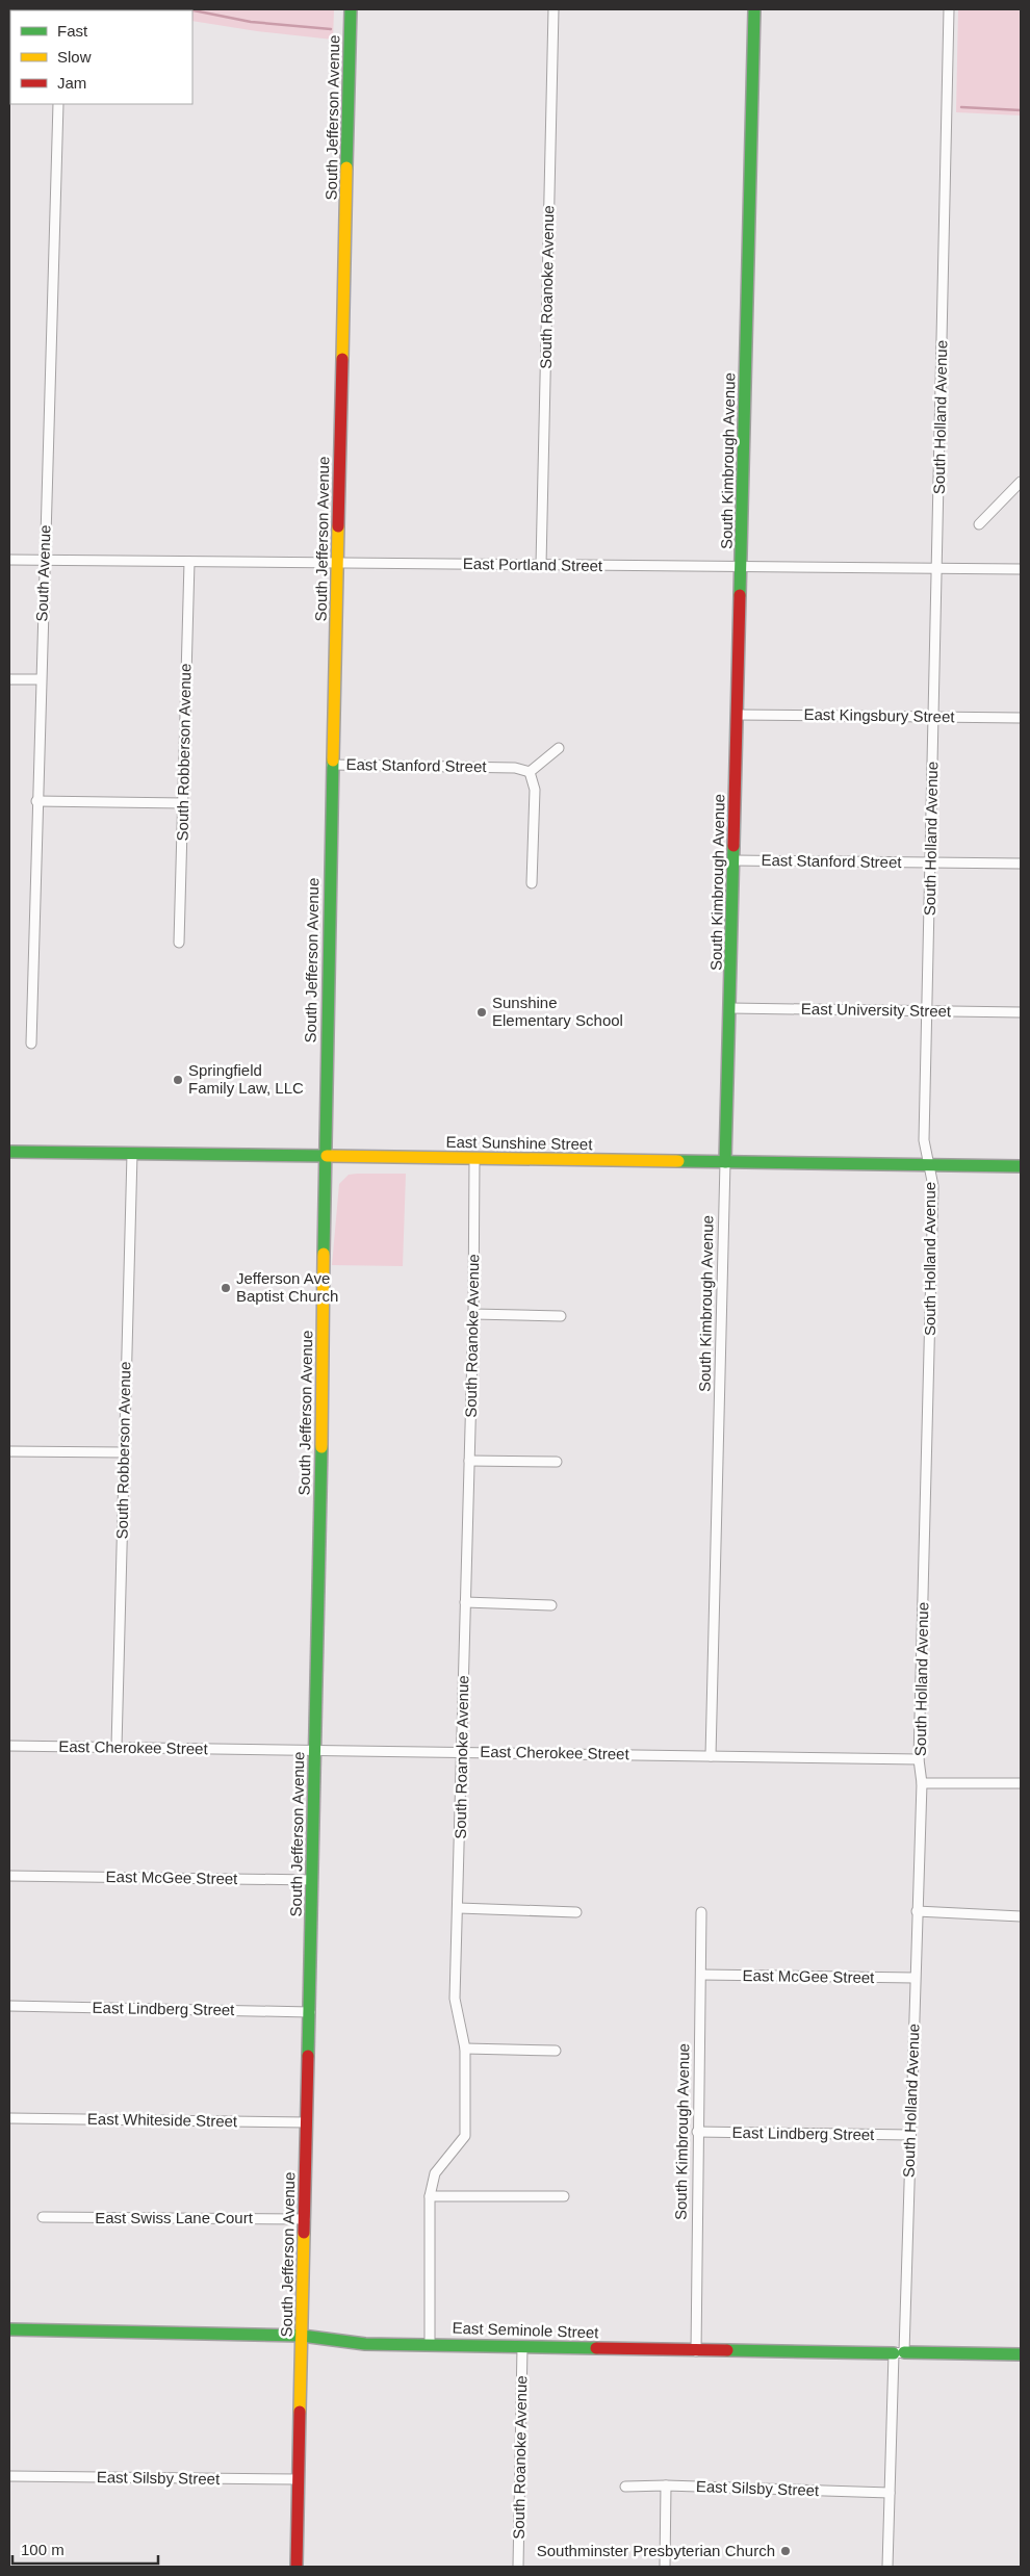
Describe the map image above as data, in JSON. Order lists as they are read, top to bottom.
{
  "streets": {
    "main road": [
      "South Jefferson Avenue",
      "South Kimbrough Avenue",
      "East Sunshine Street",
      "East Seminole Street"
    ],
    "street": [
      "South Roanoke Avenue",
      "South Holland Avenue",
      "East Portland Street",
      "South Avenue",
      "East Kingsbury Street",
      "South Robberson Avenue",
      "East Stanford Street",
      "East University Street",
      "East Cherokee Street",
      "East McGee Street",
      "East Lindberg Street",
      "East Whiteside Street",
      "East Swiss Lane Court",
      "East Silsby Street"
    ]
  },
  "crossings": [
    ["South Jefferson Avenue", "East Portland Street"],
    ["South Jefferson Avenue", "East Stanford Street"],
    ["South Jefferson Avenue", "East Sunshine Street"],
    ["South Jefferson Avenue", "East Cherokee Street"],
    ["South Jefferson Avenue", "East McGee Street"],
    ["South Jefferson Avenue", "East Lindberg Street"],
    ["South Jefferson Avenue", "East Whiteside Street"],
    ["South Jefferson Avenue", "East Swiss Lane Court"],
    ["South Jefferson Avenue", "East Seminole Street"],
    ["South Jefferson Avenue", "East Silsby Street"],
    ["South Roanoke Avenue", "East Portland Street"],
    ["South Roanoke Avenue", "East Sunshine Street"],
    ["South Roanoke Avenue", "East Cherokee Street"],
    ["South Roanoke Avenue", "East Seminole Street"],
    ["South Holland Avenue", "East Portland Street"],
    ["South Holland Avenue", "East Kingsbury Street"],
    ["South Holland Avenue", "East Stanford Street"],
    ["South Holland Avenue", "East University Street"],
    ["South Holland Avenue", "East Sunshine Street"],
    ["South Holland Avenue", "East Cherokee Street"],
    ["South Holland Avenue", "East McGee Street"],
    ["South Holland Avenue", "East Lindberg Street"],
    ["South Holland Avenue", "East Seminole Street"],
    ["South Holland Avenue", "East Silsby Street"],
    ["South Kimbrough Avenue", "East Portland Street"],
    ["South Kimbrough Avenue", "East Kingsbury Street"],
    ["South Kimbrough Avenue", "East Stanford Street"],
    ["South Kimbrough Avenue", "East University Street"],
    ["South Kimbrough Avenue", "East Sunshine Street"],
    ["South Kimbrough Avenue", "East Cherokee Street"],
    ["South Kimbrough Avenue", "East McGee Street"],
    ["South Kimbrough Avenue", "East Lindberg Street"],
    ["South Kimbrough Avenue", "East Seminole Street"],
    ["East Portland Street", "South Avenue"],
    ["East Portland Street", "South Robberson Avenue"],
    ["South Robberson Avenue", "East Sunshine Street"],
    ["South Robberson Avenue", "East Cherokee Street"]
  ],
  "places": [
    "Sunshine Elementary School",
    "Springfield Family Law, LLC",
    "Jefferson Ave Baptist Church",
    "Southminster Presbyterian Church"
  ],
  "legend": ["Fast", "Slow", "Jam"],
  "scale_bar": "100 m"
}
